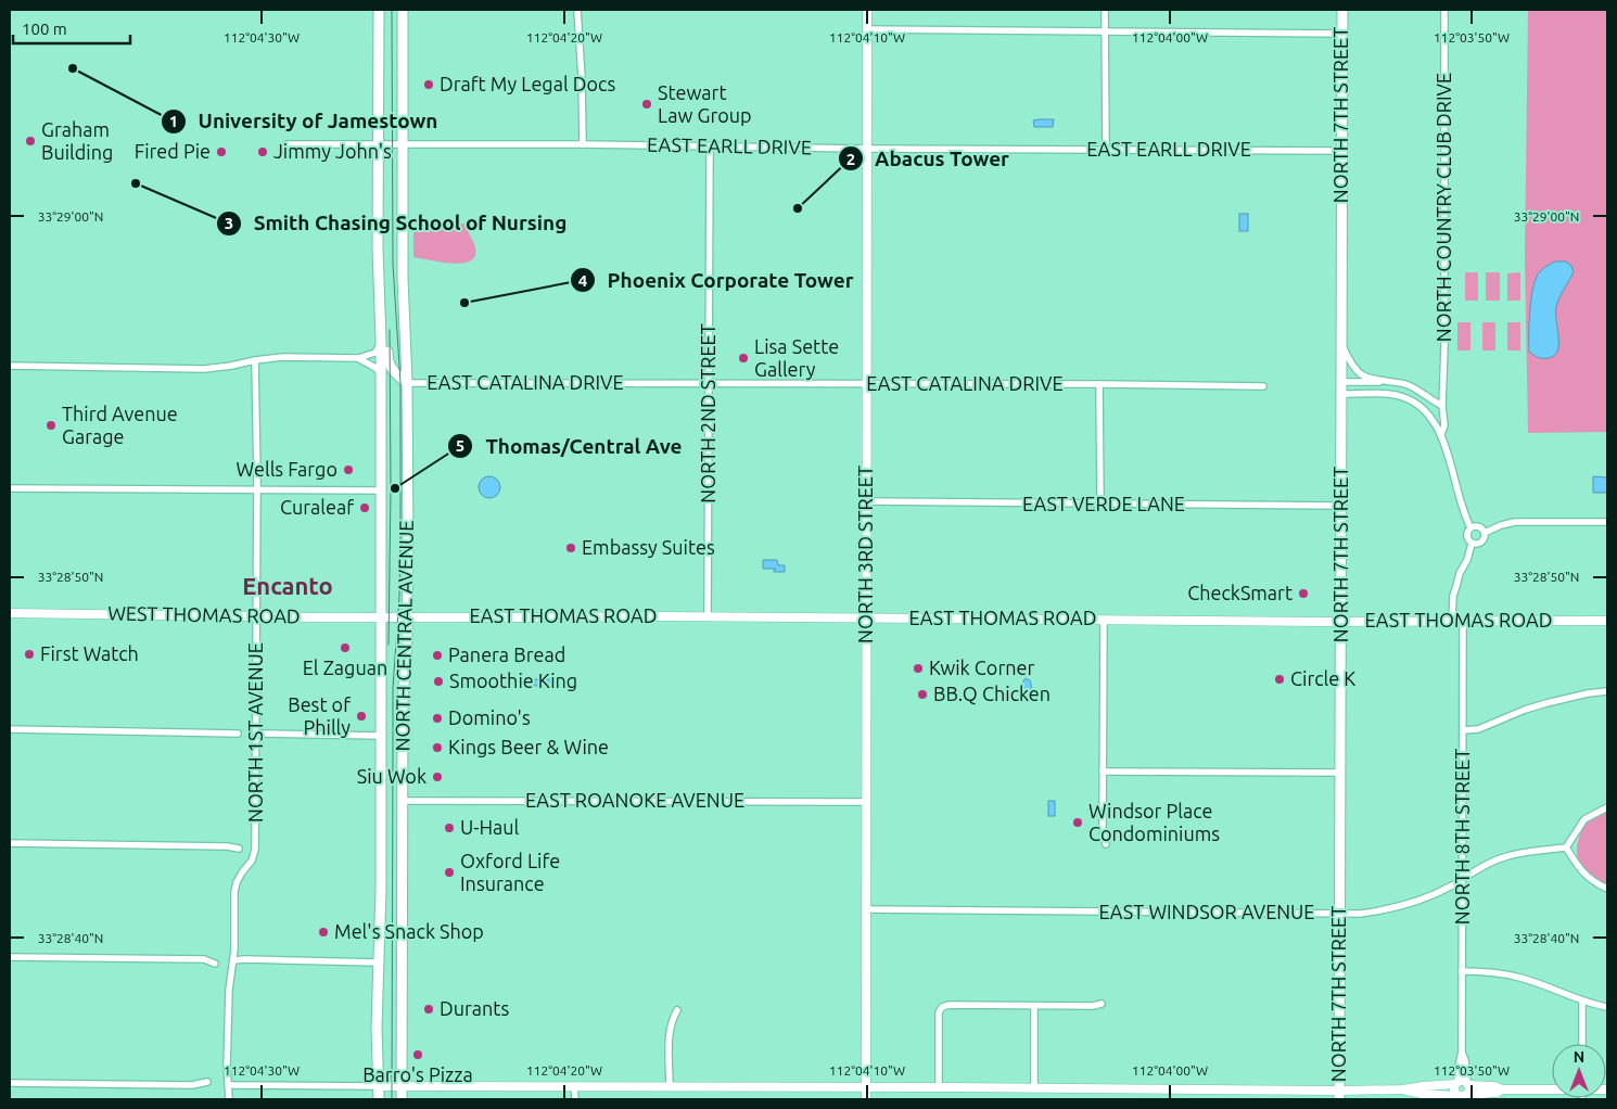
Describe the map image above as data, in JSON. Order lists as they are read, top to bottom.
{
  "streets": {
    "main road": ["NORTH 7TH STREET", "NORTH CENTRAL AVENUE"],
    "street": [
      "EAST EARLL DRIVE",
      "NORTH COUNTRY CLUB DRIVE",
      "EAST CATALINA DRIVE",
      "NORTH 2ND STREET",
      "EAST VERDE LANE",
      "NORTH 3RD STREET",
      "WEST THOMAS ROAD",
      "EAST THOMAS ROAD",
      "NORTH 1ST AVENUE",
      "EAST ROANOKE AVENUE",
      "NORTH 8TH STREET",
      "EAST WINDSOR AVENUE"
    ]
  },
  "crossings": [
    ["NORTH 7TH STREET", "EAST EARLL DRIVE"],
    ["NORTH 7TH STREET", "NORTH COUNTRY CLUB DRIVE"],
    ["NORTH 7TH STREET", "EAST VERDE LANE"],
    ["NORTH 7TH STREET", "EAST THOMAS ROAD"],
    ["NORTH 7TH STREET", "EAST WINDSOR AVENUE"],
    ["EAST EARLL DRIVE", "NORTH 2ND STREET"],
    ["EAST EARLL DRIVE", "NORTH 3RD STREET"],
    ["EAST EARLL DRIVE", "NORTH CENTRAL AVENUE"],
    ["EAST CATALINA DRIVE", "NORTH 2ND STREET"],
    ["EAST CATALINA DRIVE", "NORTH 3RD STREET"],
    ["EAST CATALINA DRIVE", "NORTH CENTRAL AVENUE"],
    ["NORTH 2ND STREET", "EAST THOMAS ROAD"],
    ["EAST VERDE LANE", "NORTH 3RD STREET"],
    ["NORTH 3RD STREET", "EAST THOMAS ROAD"],
    ["NORTH 3RD STREET", "EAST ROANOKE AVENUE"],
    ["NORTH 3RD STREET", "EAST WINDSOR AVENUE"],
    ["WEST THOMAS ROAD", "EAST THOMAS ROAD"],
    ["WEST THOMAS ROAD", "NORTH CENTRAL AVENUE"],
    ["WEST THOMAS ROAD", "NORTH 1ST AVENUE"],
    ["EAST THOMAS ROAD", "NORTH CENTRAL AVENUE"],
    ["EAST THOMAS ROAD", "NORTH 8TH STREET"],
    ["NORTH CENTRAL AVENUE", "EAST ROANOKE AVENUE"],
    ["NORTH 8TH STREET", "EAST WINDSOR AVENUE"]
  ],
  "districts": ["Encanto"],
  "places": [
    "University of Jamestown",
    "Draft My Legal Docs",
    "Stewart Law Group",
    "Graham Building",
    "Fired Pie",
    "Jimmy John's",
    "Smith Chasing School of Nursing",
    "Abacus Tower",
    "Phoenix Corporate Tower",
    "Lisa Sette Gallery",
    "Third Avenue Garage",
    "Wells Fargo",
    "Thomas/Central Ave",
    "Curaleaf",
    "Embassy Suites",
    "CheckSmart",
    "El Zaguan",
    "First Watch",
    "Panera Bread",
    "Kwik Corner",
    "Circle K",
    "Smoothie King",
    "BB.Q Chicken",
    "Best of Philly",
    "Domino's",
    "Kings Beer & Wine",
    "Siu Wok",
    "Windsor Place Condominiums",
    "U-Haul",
    "Oxford Life Insurance",
    "Mel's Snack Shop",
    "Durants",
    "Barro's Pizza"
  ],
  "scale_bar": "100 m",
  "north": "top",
  "coordinates": [
    "112°04'30\"W",
    "112°04'20\"W",
    "112°04'10\"W",
    "112°04'00\"W",
    "112°03'50\"W",
    "33°29'00\"N",
    "33°28'50\"N",
    "33°28'40\"N"
  ]
}
